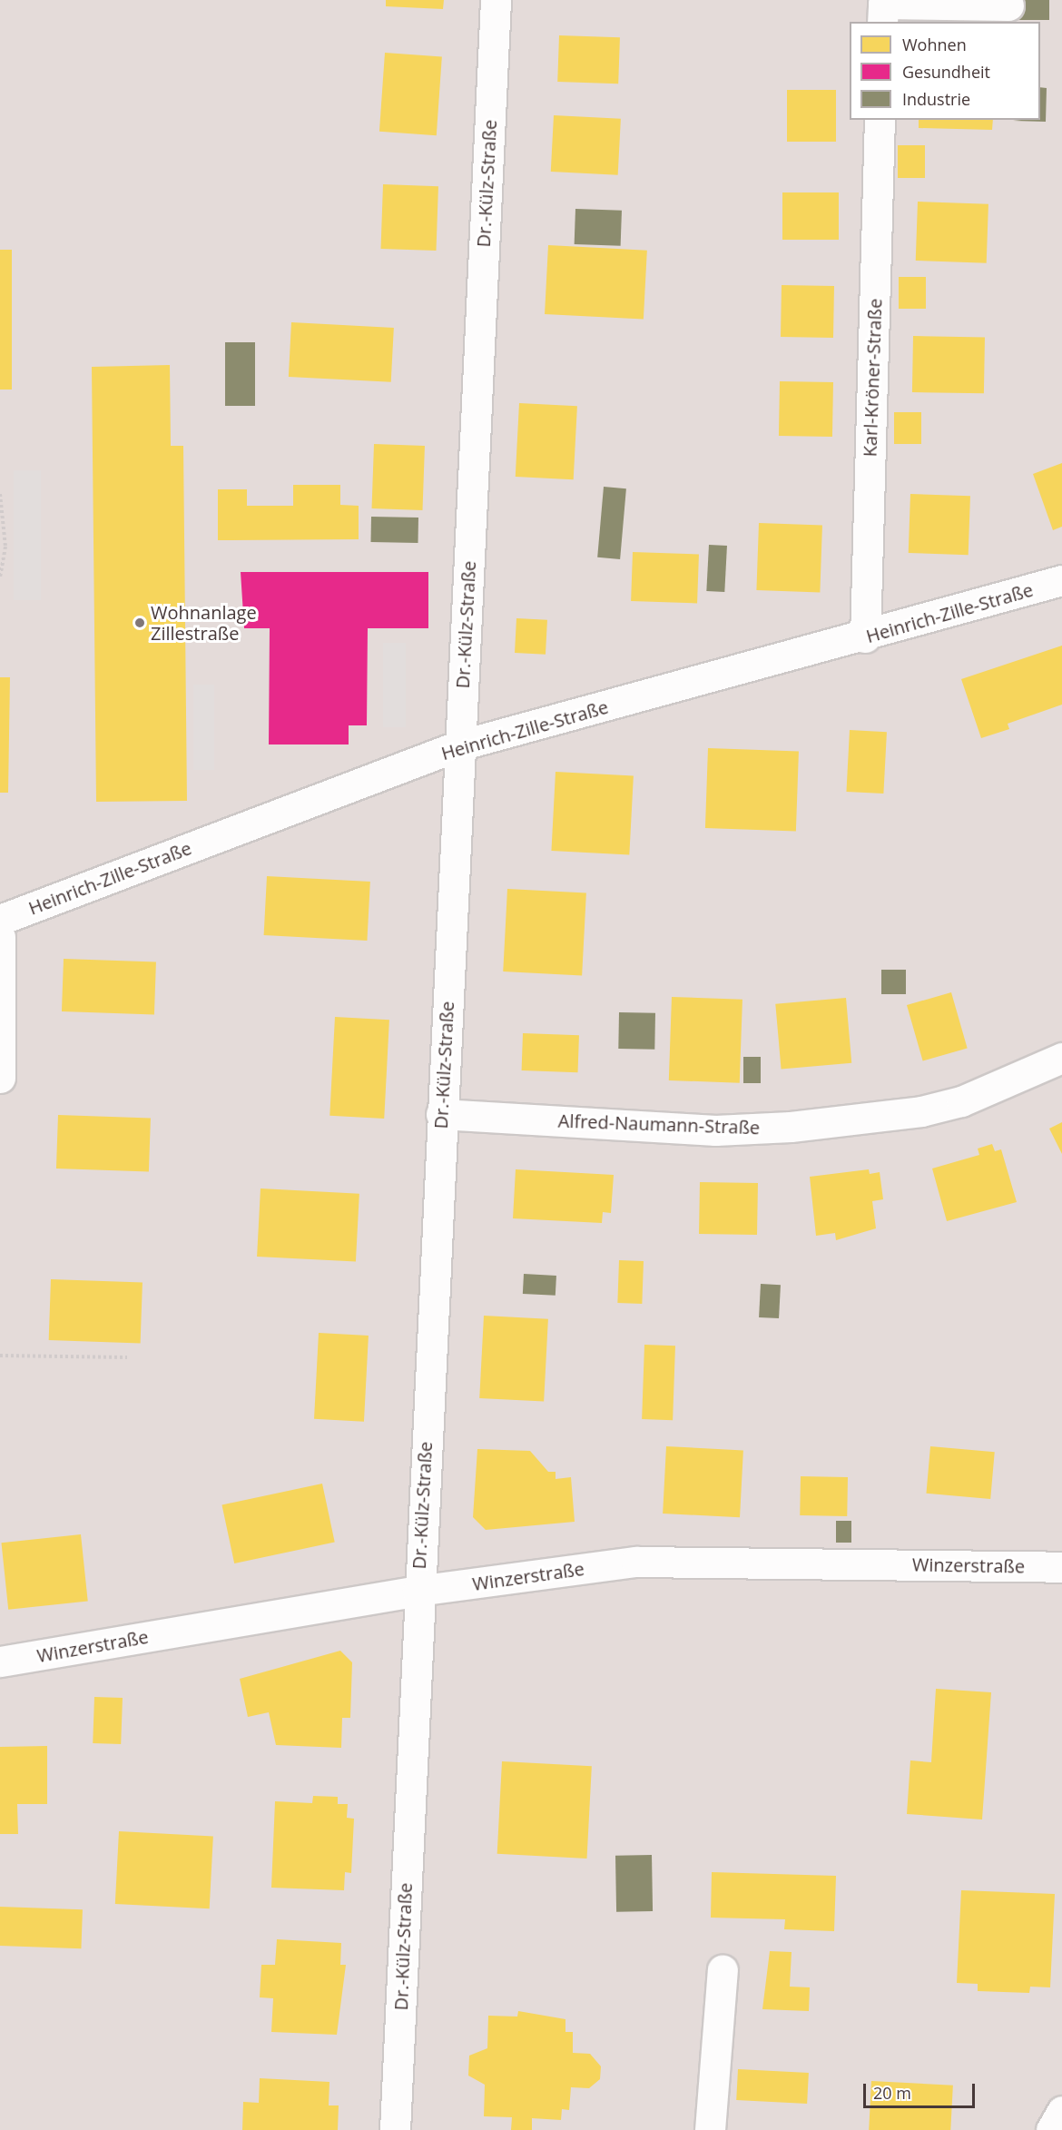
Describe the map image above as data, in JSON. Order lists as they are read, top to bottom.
{
  "streets": {
    "street": [
      "Dr.-Külz-Straße",
      "Karl-Kröner-Straße",
      "Heinrich-Zille-Straße",
      "Alfred-Naumann-Straße",
      "Winzerstraße"
    ]
  },
  "crossings": [
    ["Dr.-Külz-Straße", "Heinrich-Zille-Straße"],
    ["Dr.-Külz-Straße", "Alfred-Naumann-Straße"],
    ["Dr.-Külz-Straße", "Winzerstraße"],
    ["Karl-Kröner-Straße", "Heinrich-Zille-Straße"]
  ],
  "places": ["Wohnanlage Zillestraße"],
  "legend": ["Wohnen", "Gesundheit", "Industrie"],
  "scale_bar": "20 m"
}
